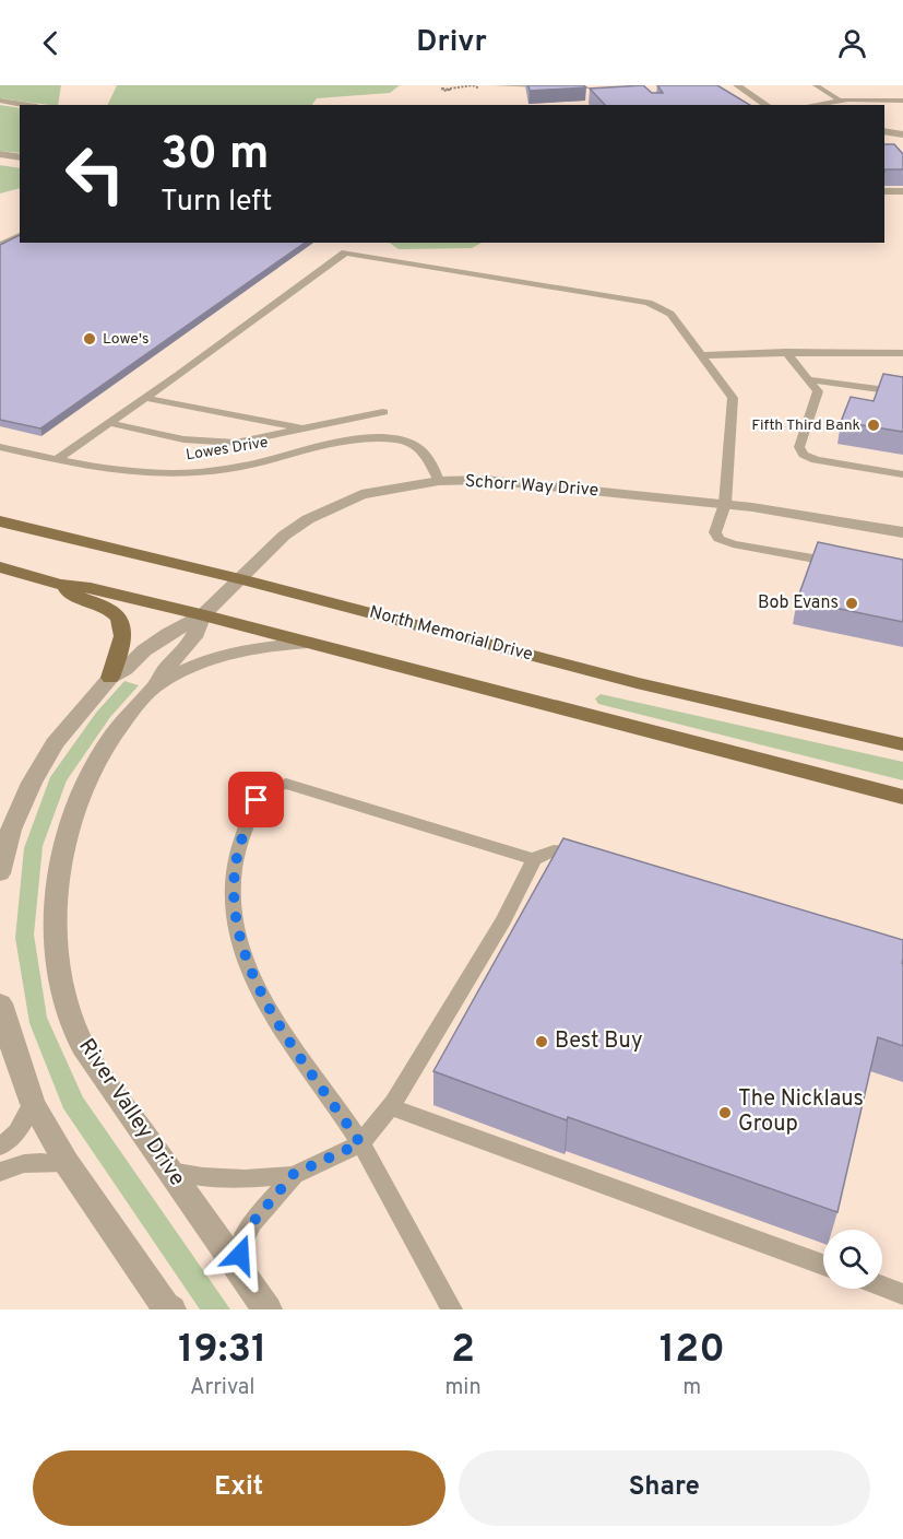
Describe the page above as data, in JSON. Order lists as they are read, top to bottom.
{
  "streets": {
    "main road": ["North Memorial Drive"],
    "street": ["Schorr Way Drive", "River Valley Drive"],
    "lane": ["Lowes Drive"]
  },
  "crossings": [
    ["Lowes Drive", "Schorr Way Drive"],
    ["Schorr Way Drive", "North Memorial Drive"],
    ["Schorr Way Drive", "River Valley Drive"]
  ],
  "places": [
    "Lowe's",
    "Fifth Third Bank",
    "Bob Evans",
    "Best Buy",
    "The Nicklaus Group"
  ],
  "page": {
    "header": "Drivr",
    "turn": ["30 m", "Turn left"],
    "eta": [
      "19:31",
      "Arrival",
      "2",
      "min",
      "120",
      "m"
    ],
    "buttons": ["Exit", "Share"]
  }
}
